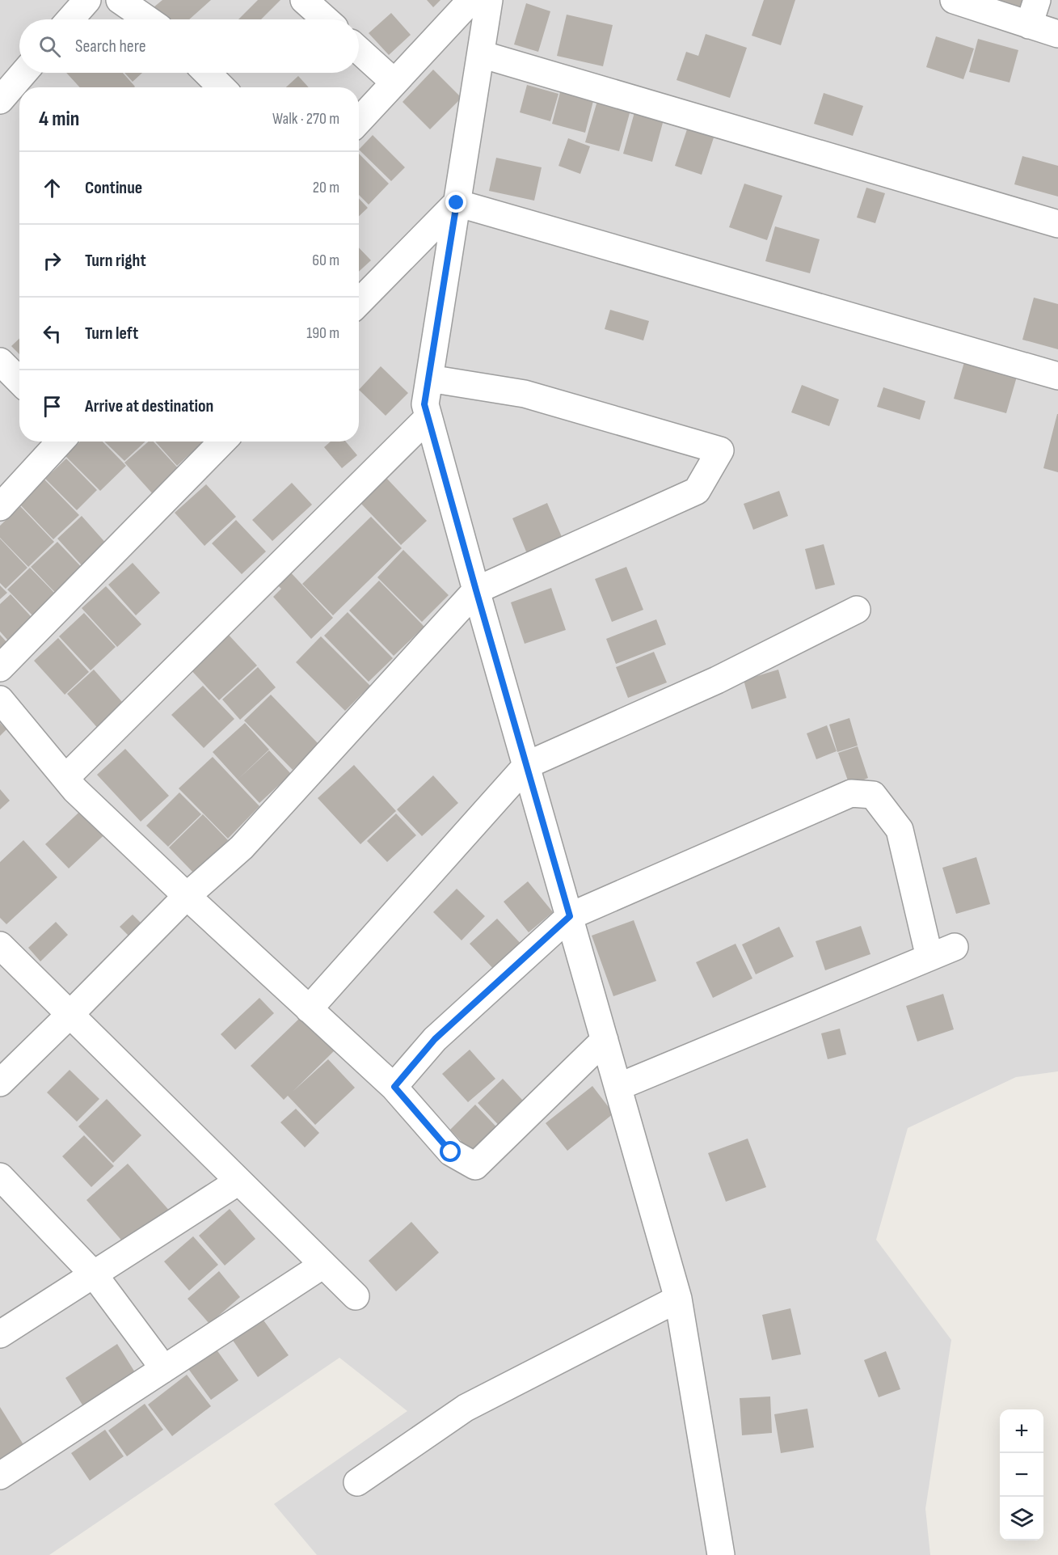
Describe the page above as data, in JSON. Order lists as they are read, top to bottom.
{
  "page": {
    "search": "Search here",
    "heading": ["4 min", "Walk · 270 m"],
    "list": [
      ["Continue", "20 m"],
      ["Turn right", "60 m"],
      ["Turn left", "190 m"],
      "Arrive at destination"
    ],
    "map_buttons": ["+", "−"]
  }
}
